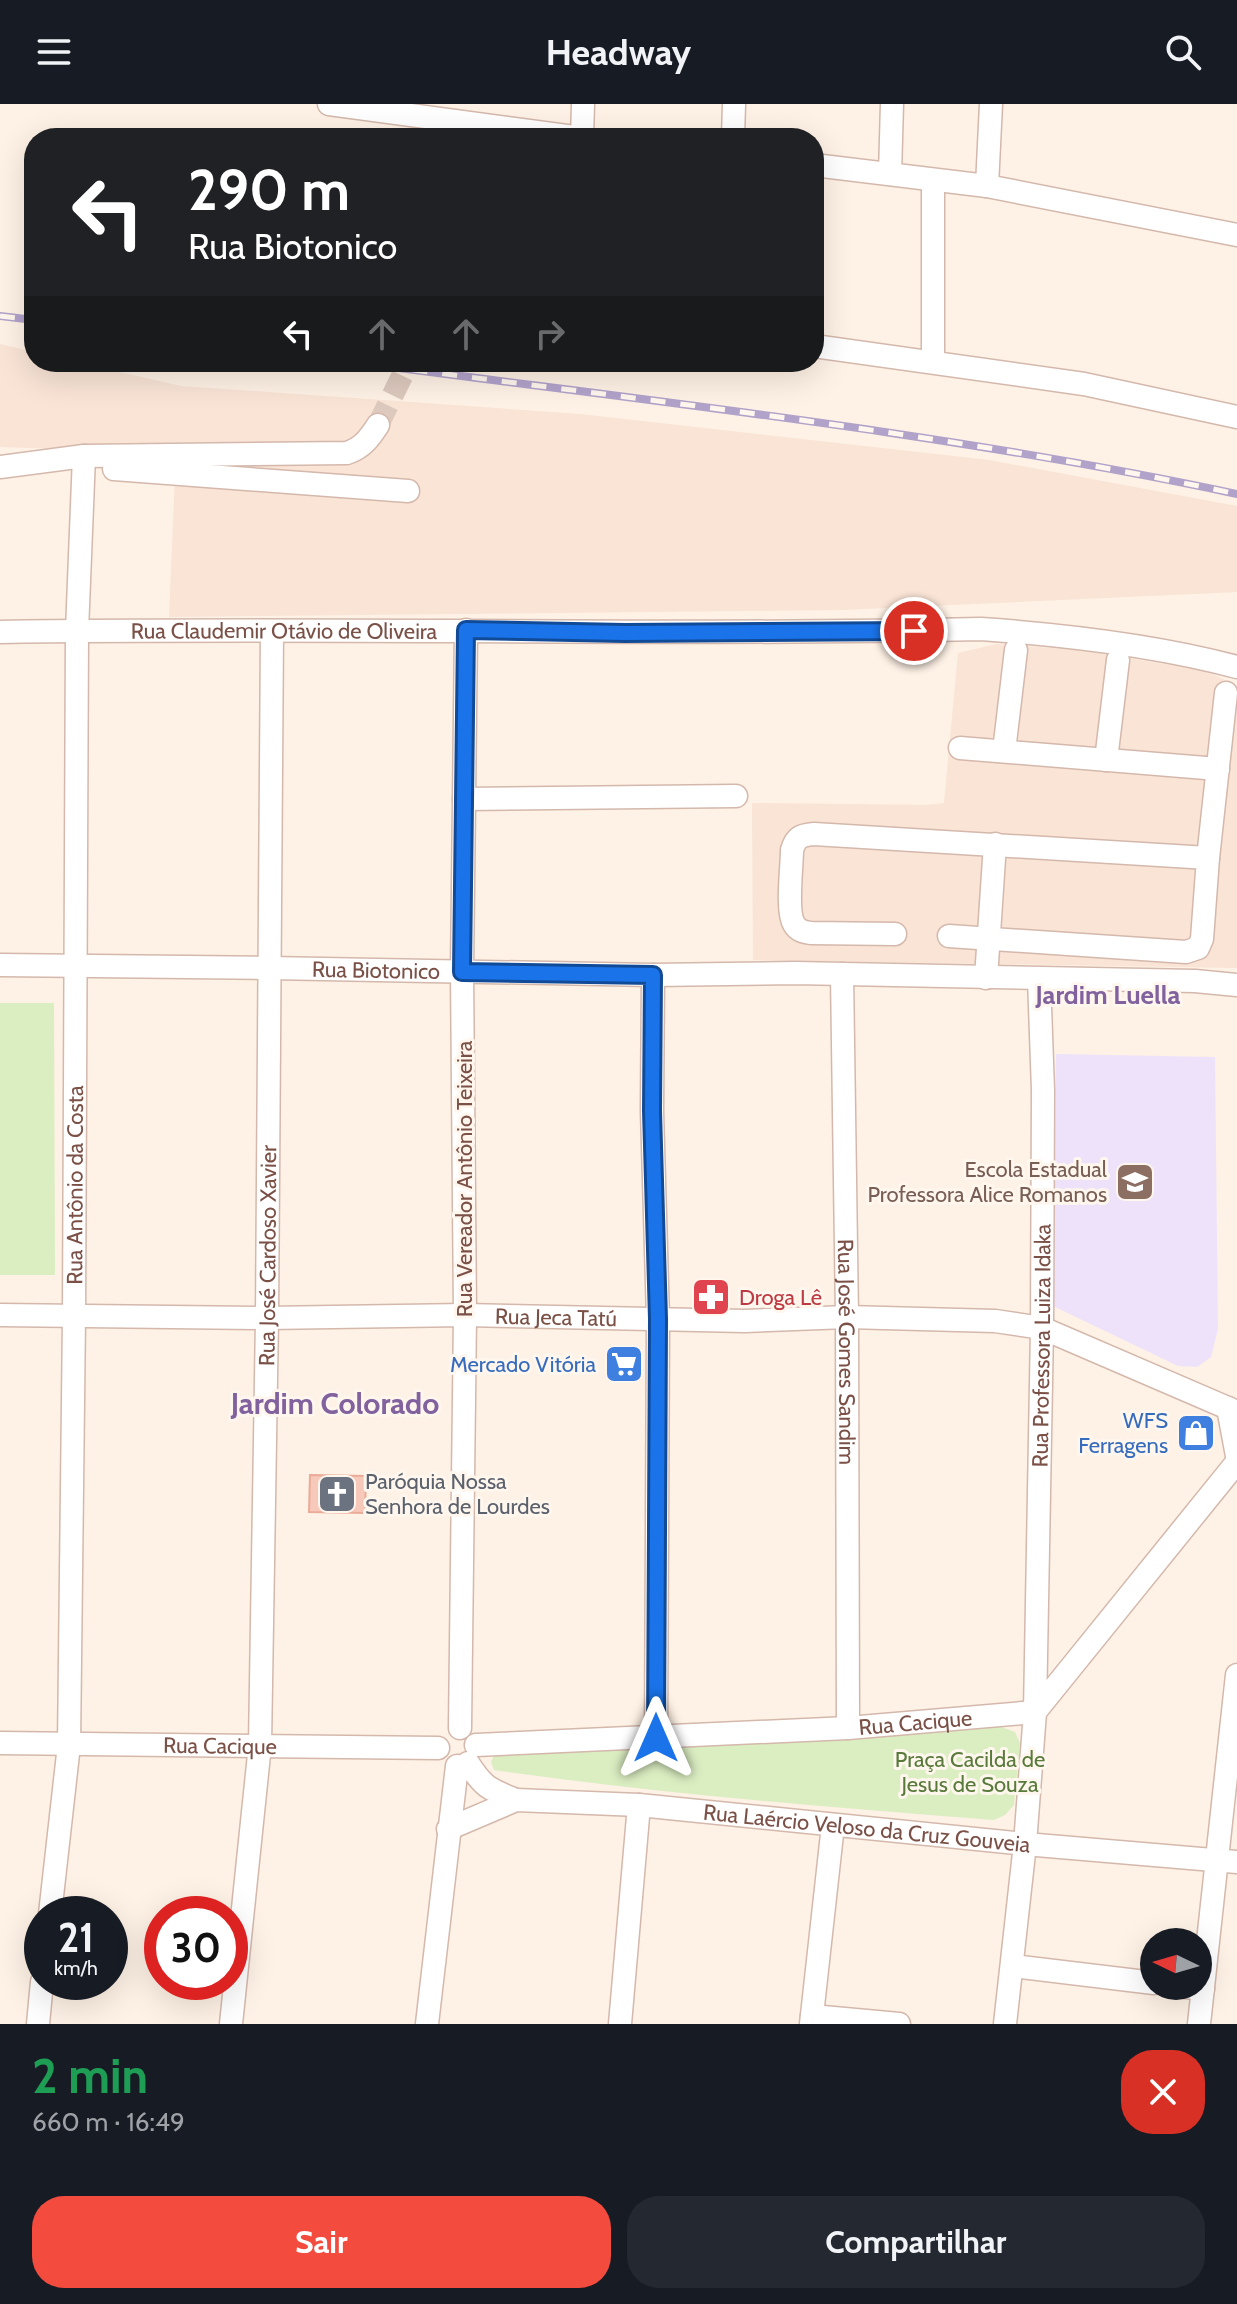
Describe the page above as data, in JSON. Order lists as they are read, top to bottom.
{
  "streets": {
    "street": [
      "Rua Claudemir Otávio de Oliveira",
      "Rua Biotonico",
      "Rua Vereador Antônio Teixeira",
      "Rua Antônio da Costa",
      "Rua José Cardoso Xavier",
      "Rua Jeca Tatú",
      "Rua Professora Luiza Idaka",
      "Rua José Gomes Sandim",
      "Rua Cacique",
      "Rua Laércio Veloso da Cruz Gouveia"
    ]
  },
  "crossings": [
    ["Rua Claudemir Otávio de Oliveira", "Rua Vereador Antônio Teixeira"],
    ["Rua Claudemir Otávio de Oliveira", "Rua Antônio da Costa"],
    ["Rua Claudemir Otávio de Oliveira", "Rua José Cardoso Xavier"],
    ["Rua Biotonico", "Rua Vereador Antônio Teixeira"],
    ["Rua Biotonico", "Rua Antônio da Costa"],
    ["Rua Biotonico", "Rua José Cardoso Xavier"],
    ["Rua Biotonico", "Rua Professora Luiza Idaka"],
    ["Rua Biotonico", "Rua José Gomes Sandim"],
    ["Rua Vereador Antônio Teixeira", "Rua Jeca Tatú"],
    ["Rua Vereador Antônio Teixeira", "Rua Cacique"],
    ["Rua Vereador Antônio Teixeira", "Rua Laércio Veloso da Cruz Gouveia"],
    ["Rua Antônio da Costa", "Rua Jeca Tatú"],
    ["Rua Antônio da Costa", "Rua Cacique"],
    ["Rua José Cardoso Xavier", "Rua Jeca Tatú"],
    ["Rua José Cardoso Xavier", "Rua Cacique"],
    ["Rua Jeca Tatú", "Rua Professora Luiza Idaka"],
    ["Rua Jeca Tatú", "Rua José Gomes Sandim"],
    ["Rua Professora Luiza Idaka", "Rua Cacique"],
    ["Rua Professora Luiza Idaka", "Rua Laércio Veloso da Cruz Gouveia"],
    ["Rua José Gomes Sandim", "Rua Cacique"],
    ["Rua Cacique", "Rua Laércio Veloso da Cruz Gouveia"]
  ],
  "districts": ["Jardim Luella", "Jardim Colorado"],
  "parks": ["Praça Cacilda de Jesus de Souza"],
  "places": {
    "school or university": ["Escola Estadual Professora Alice Romanos"],
    "pharmacy": ["Droga Lê"],
    "supermarket": ["Mercado Vitória"],
    "shop": ["WFS Ferragens"],
    "church": ["Paróquia Nossa Senhora de Lourdes"]
  },
  "north": "left",
  "page": {
    "header": "Headway",
    "turn": ["290 m", "Rua Biotonico"],
    "speed": "21 km/h",
    "limit": "30",
    "heading": ["2 min", "660 m · 16:49"],
    "buttons": ["Sair", "Compartilhar"]
  }
}
